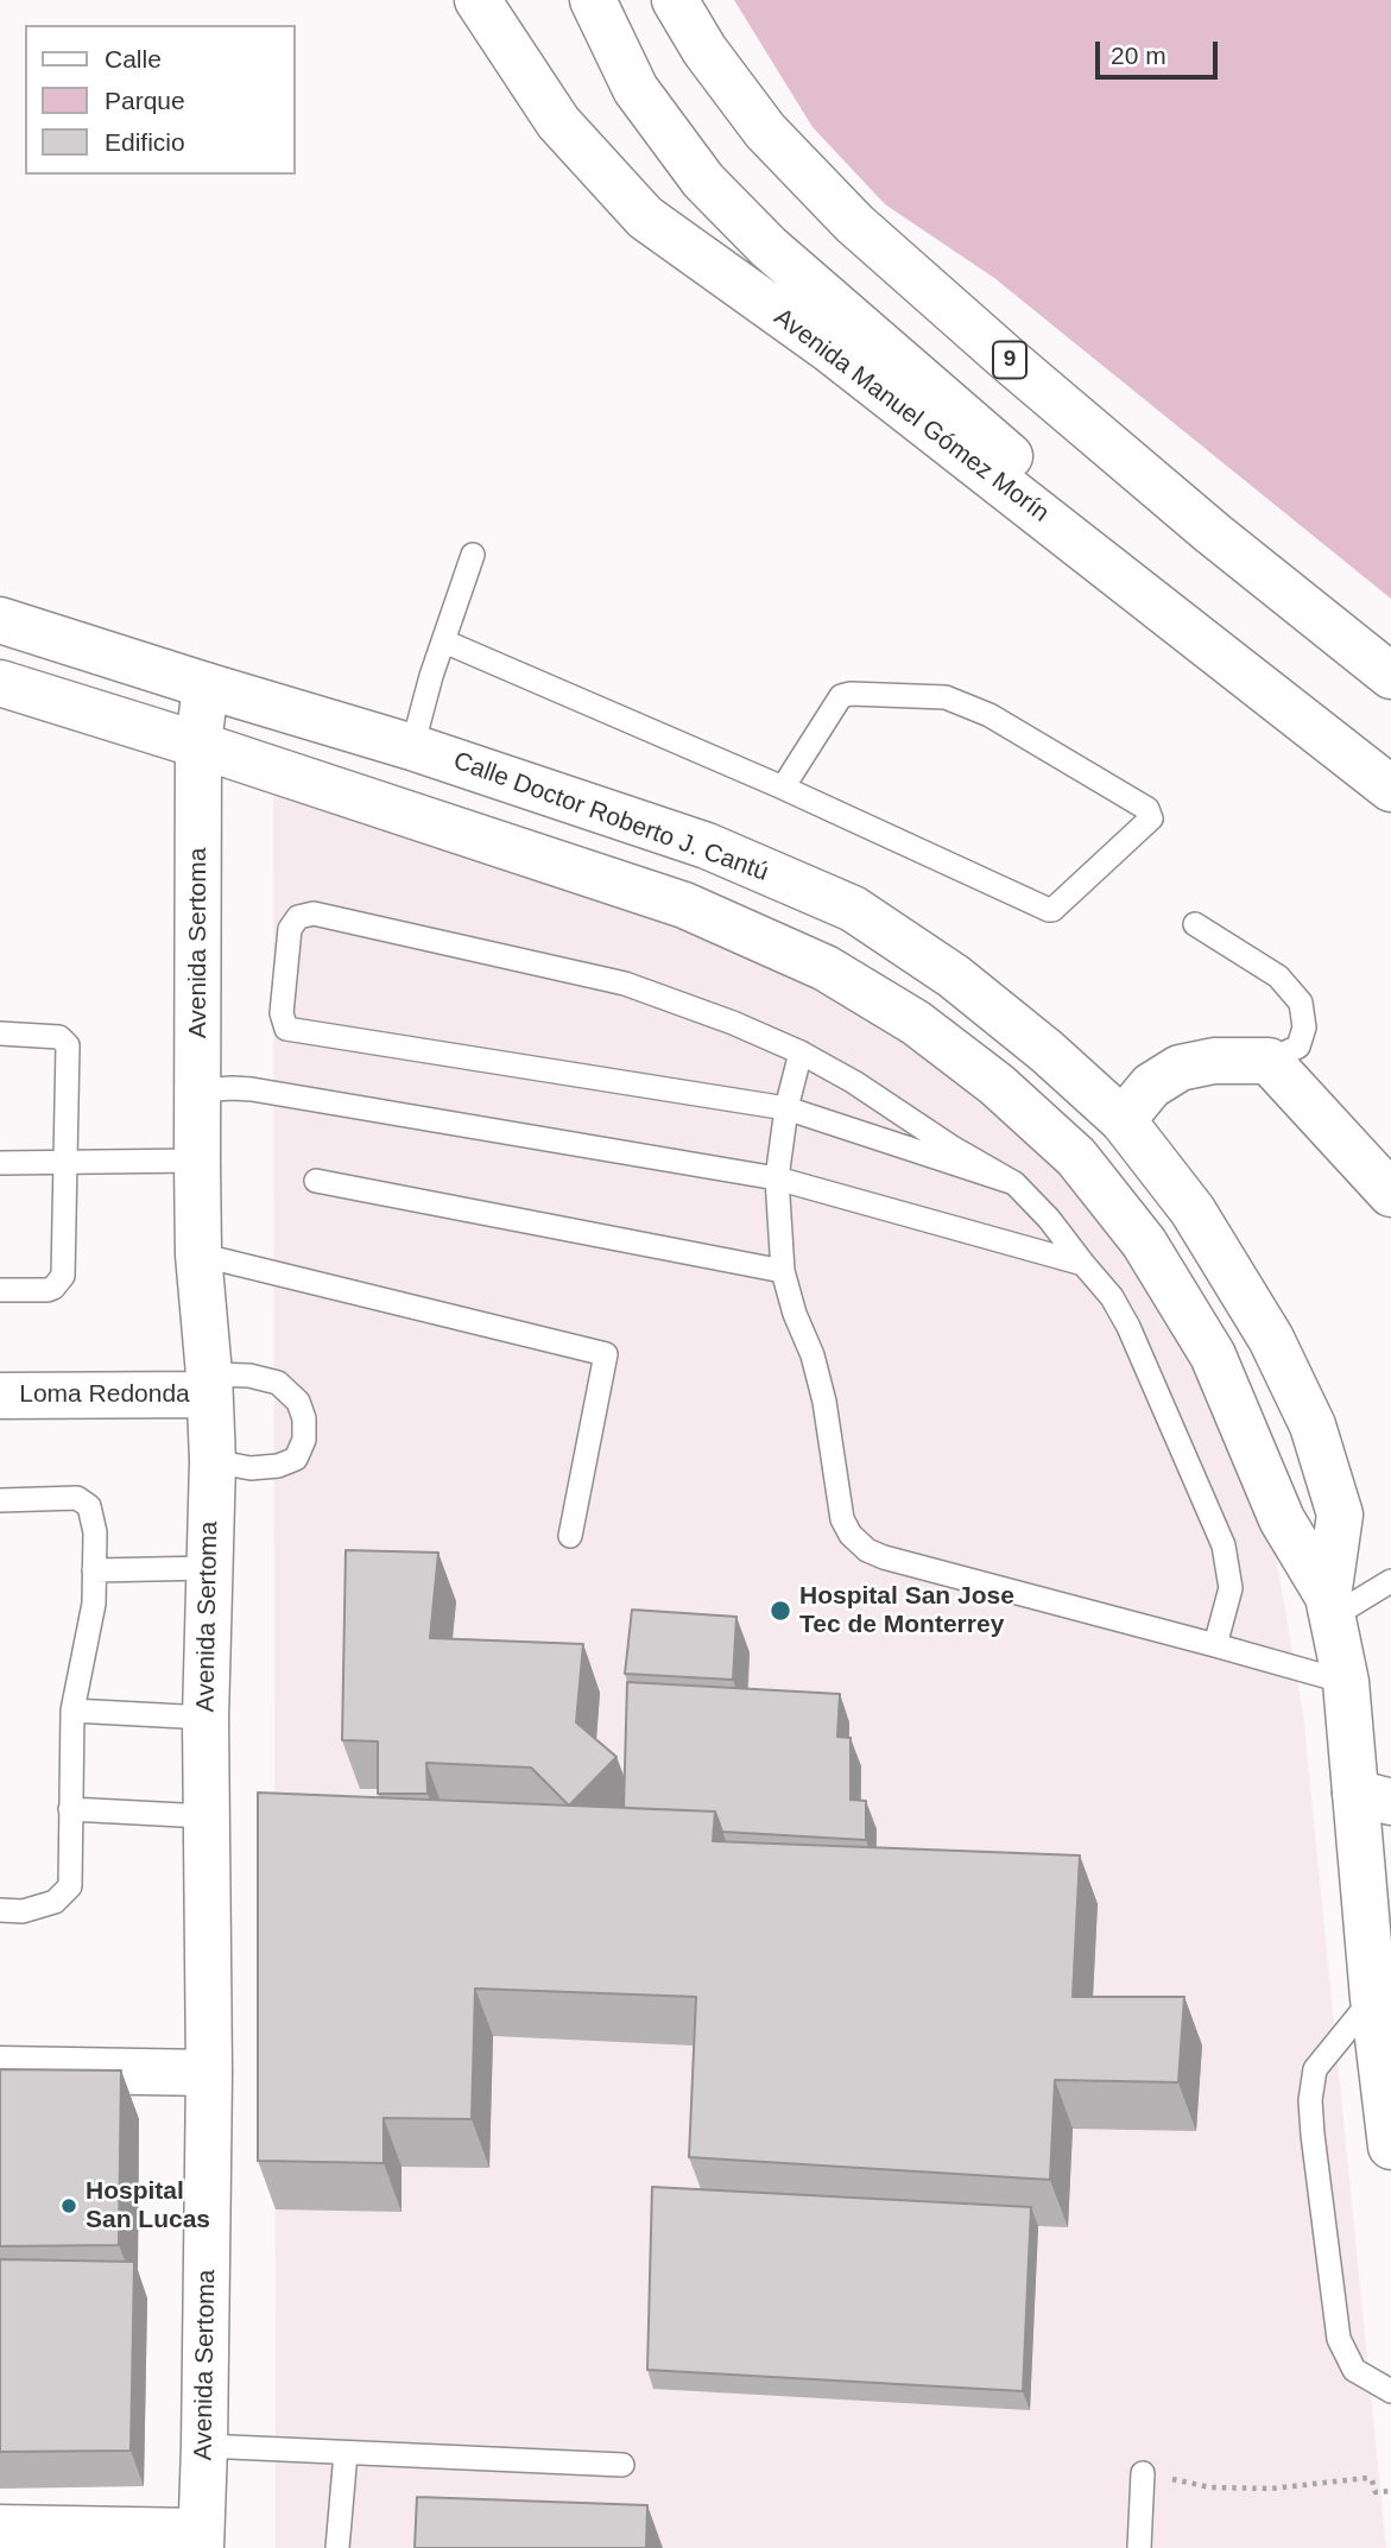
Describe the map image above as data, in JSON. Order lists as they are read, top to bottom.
{
  "streets": {
    "main road": [
      "9",
      "Avenida Manuel Gómez Morín",
      "Calle Doctor Roberto J. Cantú",
      "Avenida Sertoma",
      "Loma Redonda"
    ]
  },
  "crossings": [
    ["Calle Doctor Roberto J. Cantú", "Avenida Sertoma"],
    ["Avenida Sertoma", "Loma Redonda"]
  ],
  "places": ["Hospital San Jose Tec de Monterrey", "Hospital San Lucas"],
  "legend": ["Calle", "Parque", "Edificio"],
  "scale_bar": "20 m"
}
